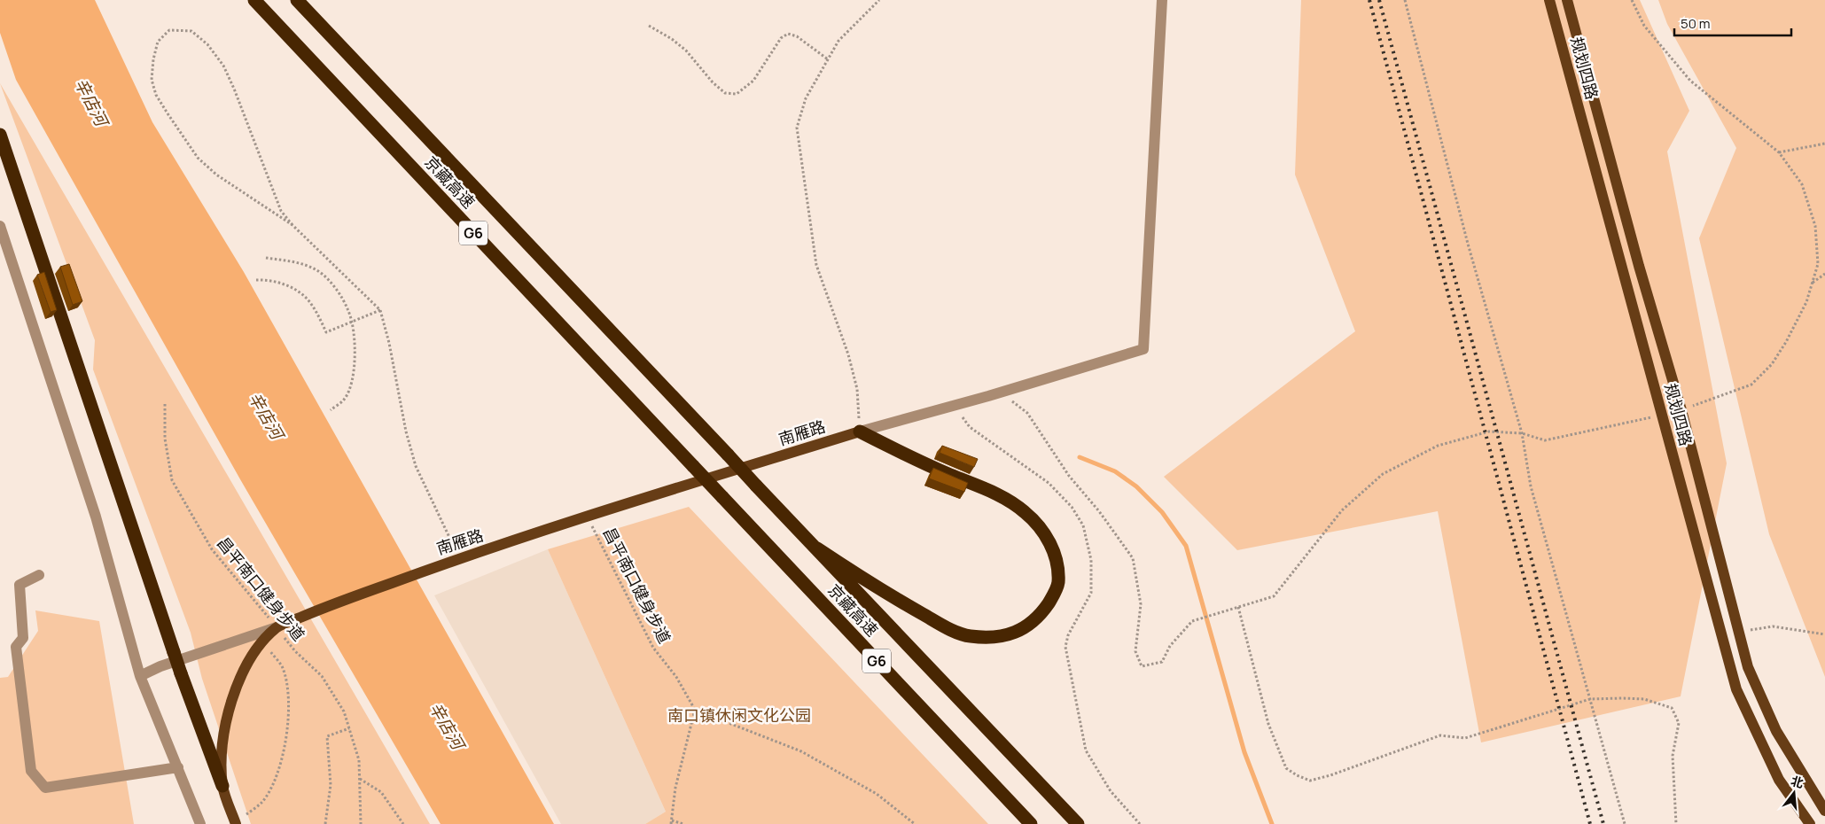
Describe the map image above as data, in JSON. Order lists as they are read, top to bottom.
{
  "streets": {
    "highway": ["京藏高速", "G6"],
    "main road": ["规划四路", "南雁路"],
    "path": ["昌平南口健身步道"]
  },
  "crossings": [
    ["南雁路", "昌平南口健身步道"]
  ],
  "water": ["辛店河"],
  "parks": ["南口镇休闲文化公园"],
  "scale_bar": "50 m",
  "north": "top"
}
